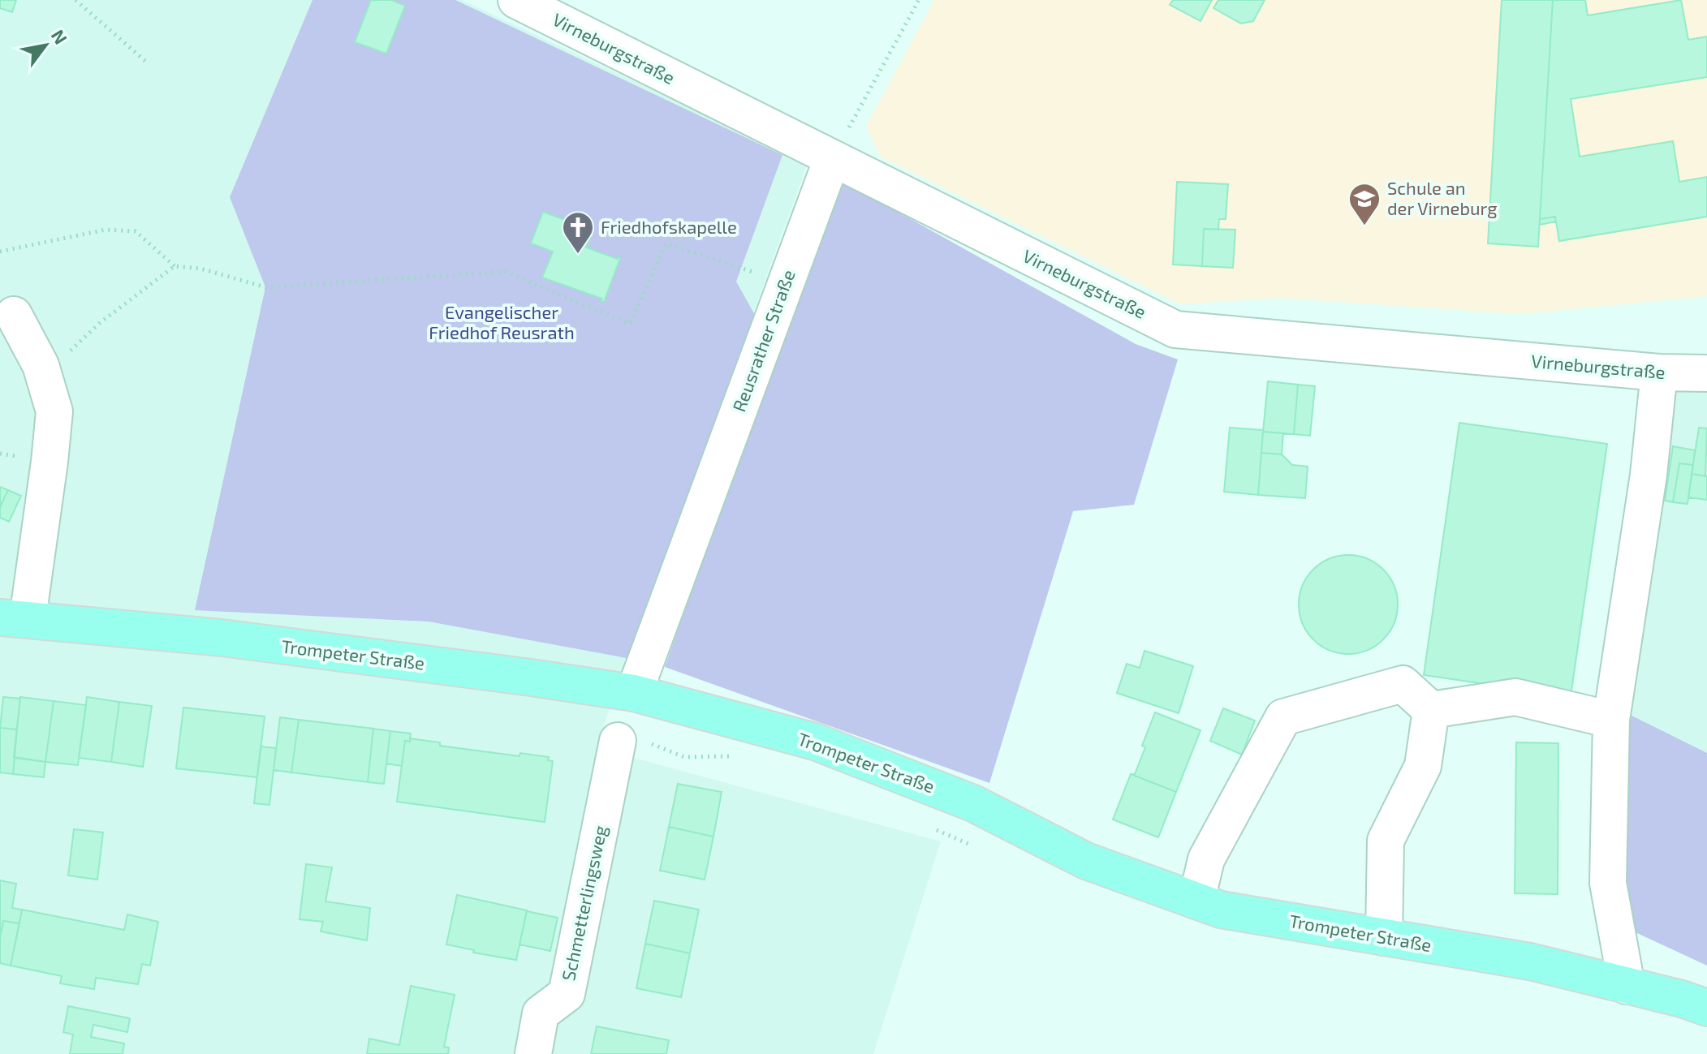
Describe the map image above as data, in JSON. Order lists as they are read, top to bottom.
{
  "streets": {
    "main road": ["Trompeter Straße"],
    "street": ["Virneburgstraße", "Reusrather Straße", "Schmetterlingsweg"]
  },
  "crossings": [
    ["Virneburgstraße", "Reusrather Straße"],
    ["Reusrather Straße", "Trompeter Straße"]
  ],
  "parks": ["Evangelischer Friedhof Reusrath"],
  "places": {
    "school or university": ["Schule an der Virneburg"],
    "church": ["Friedhofskapelle"]
  },
  "north": "top right"
}
